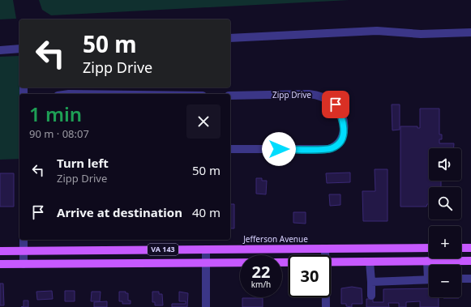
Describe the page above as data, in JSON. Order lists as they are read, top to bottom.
{
  "streets": {
    "main road": ["Jefferson Avenue", "VA 143"],
    "street": ["Zipp Drive"]
  },
  "page": {
    "turn": ["50 m", "Zipp Drive"],
    "heading": ["1 min", "90 m · 08:07"],
    "map_buttons": ["+", "−"],
    "list": [
      {
        "name": "Turn left",
        "note": "Zipp Drive",
        "value": "50 m"
      },
      {
        "name": "Arrive at destination",
        "value": "40 m"
      }
    ],
    "speed": "22 km/h",
    "limit": "30"
  }
}
